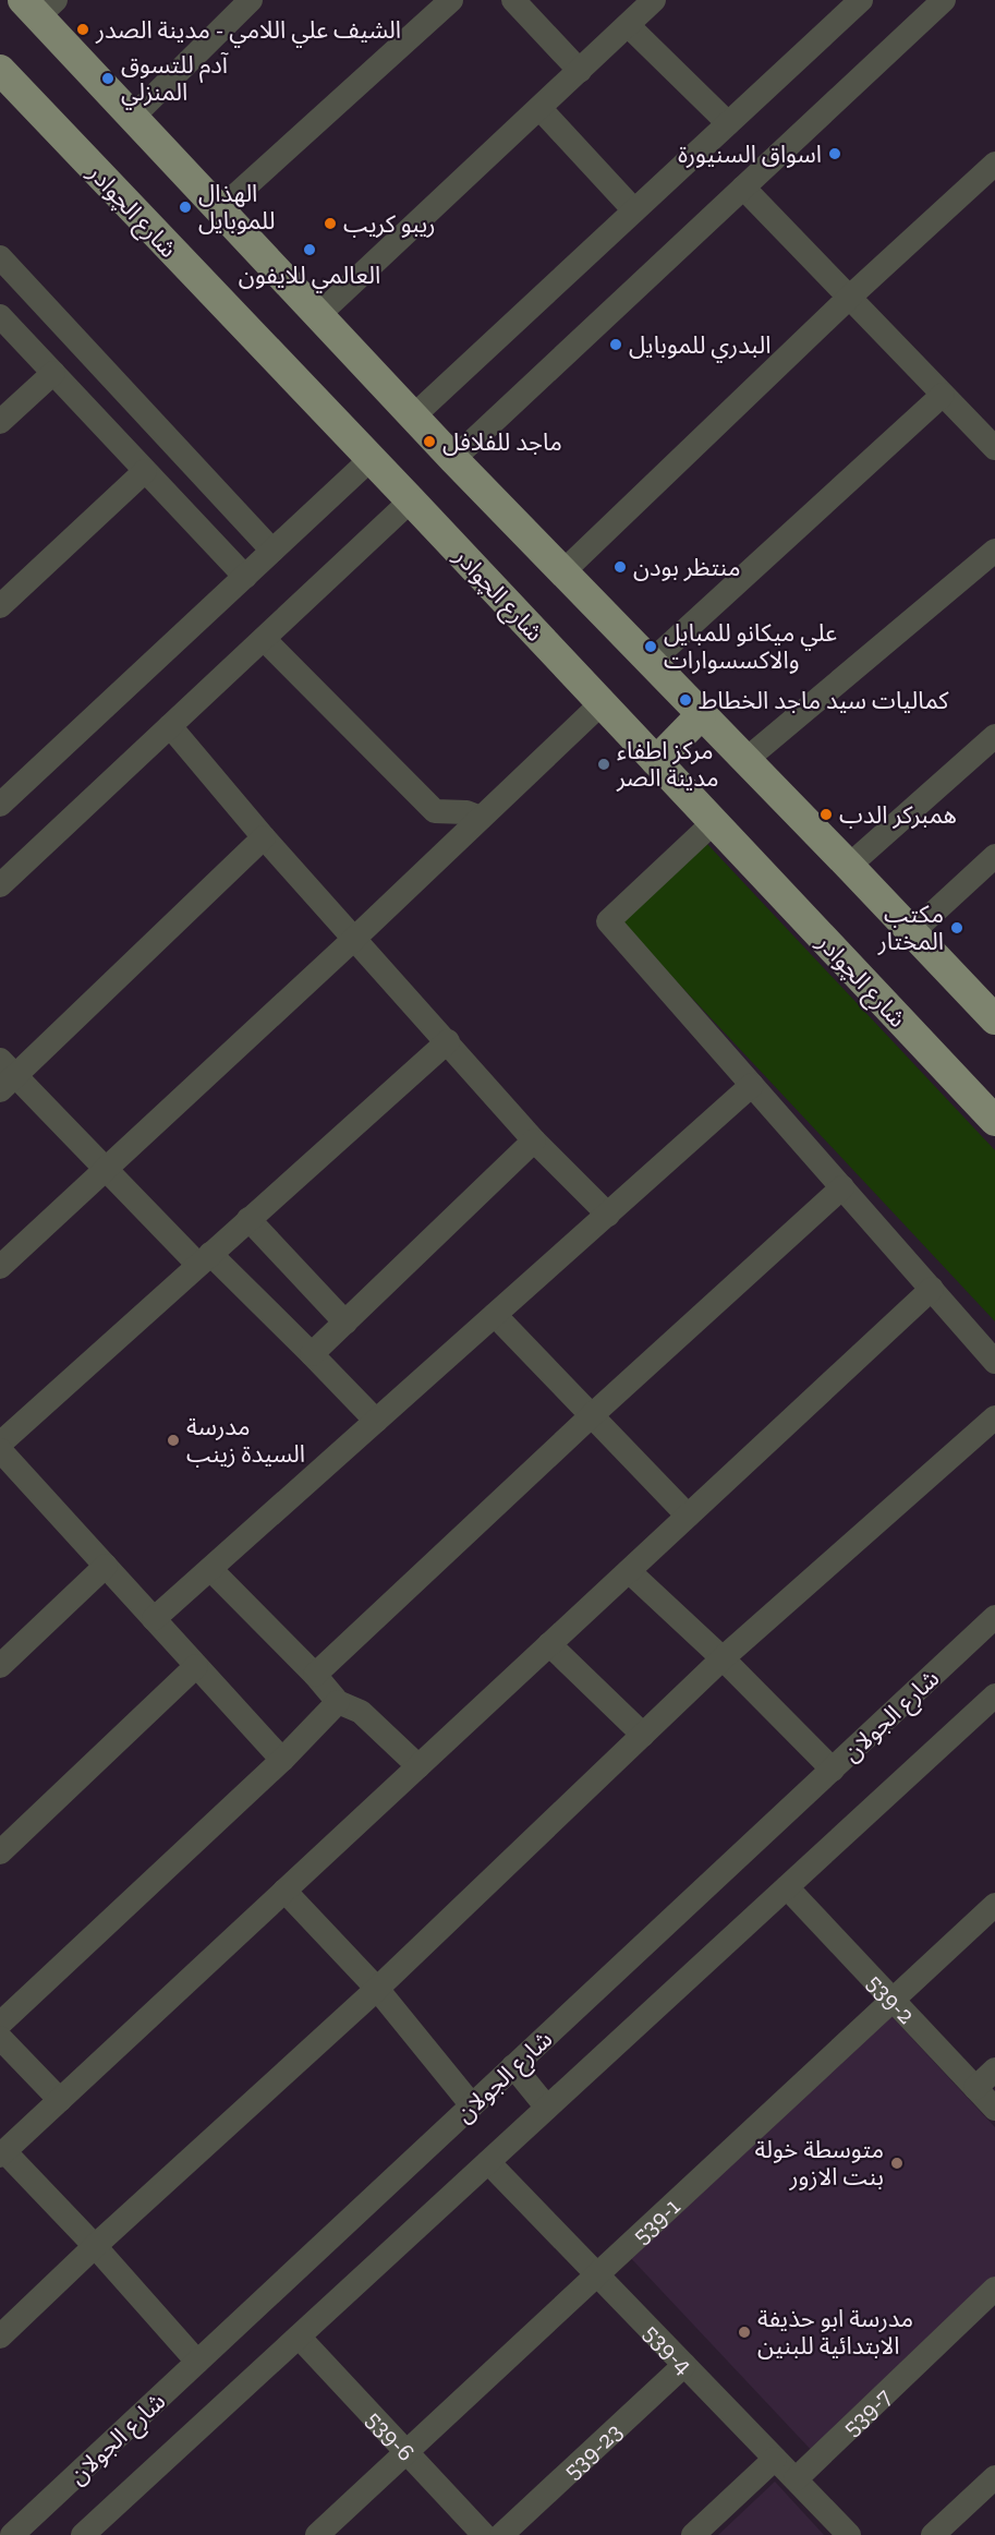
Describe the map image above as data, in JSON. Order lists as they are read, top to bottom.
{
  "streets": {
    "main road": ["شارع الچوادر"],
    "street": [
      "شارع الجولان",
      "539-2",
      "539-1",
      "539-4",
      "539-7",
      "539-6",
      "539-23"
    ]
  },
  "crossings": [
    ["شارع الجولان", "539-2"],
    ["شارع الجولان", "539-4"],
    ["شارع الجولان", "539-6"],
    ["539-2", "539-1"],
    ["539-1", "539-4"],
    ["539-1", "539-6"],
    ["539-4", "539-7"],
    ["539-4", "539-23"]
  ],
  "places": [
    "الشيف علي اللامي - مدينة الصدر",
    "آدم للتسوق المنزلي",
    "اسواق السنيورة",
    "الهذال للموبايل",
    "ريبو كريب",
    "العالمي للايفون",
    "البدري للموبايل",
    "ماجد للفلافل",
    "منتظر بودن",
    "علي ميكانو للمبايل والاكسسوارات",
    "كماليات سيد ماجد الخطاط",
    "مركز اطفاء مدينة الصر",
    "همبركر الدب",
    "مكتب المختار",
    "مدرسة السيدة زينب",
    "متوسطة خولة بنت الازور",
    "مدرسة ابو حذيفة الابتدائية للبنين"
  ]
}
